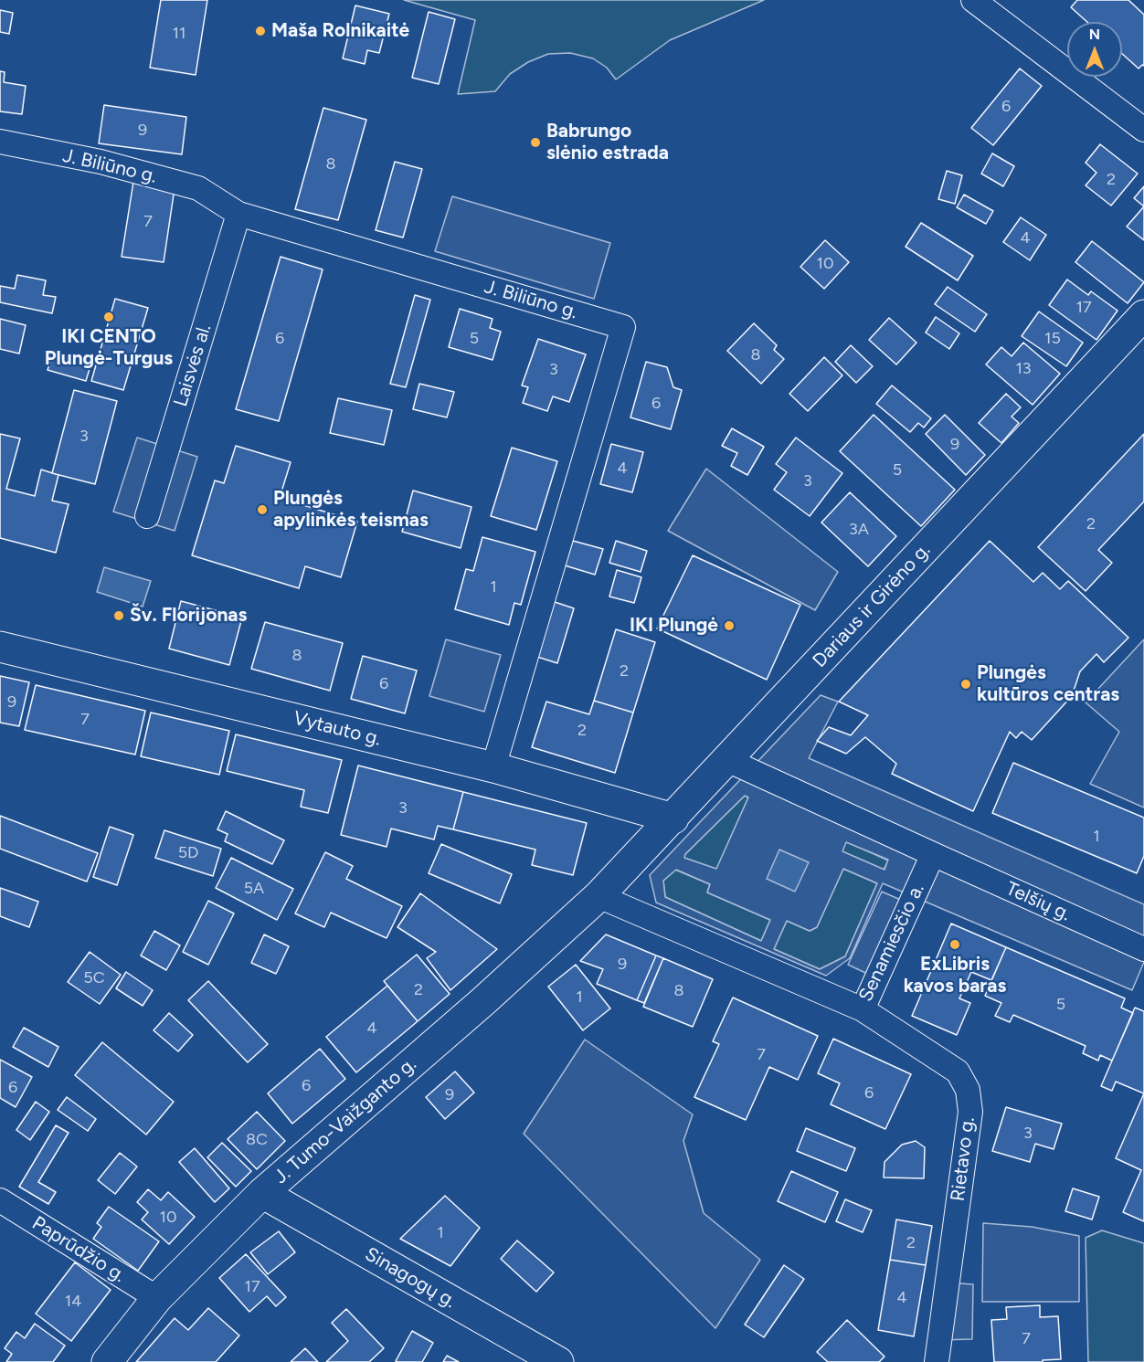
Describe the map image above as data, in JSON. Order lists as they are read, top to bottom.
{
  "streets": {
    "main road": [
      "Dariaus ir Girėno g.",
      "Vytauto g.",
      "J. Tumo-Vaižganto g.",
      "Sinagogų g."
    ],
    "street": [
      "J. Biliūno g.",
      "Laisvės al.",
      "Telšių g.",
      "Senamiesčio a.",
      "Rietavo g.",
      "Paprūdžio g."
    ]
  },
  "crossings": [
    ["J. Biliūno g.", "Laisvės al."],
    ["J. Biliūno g.", "Vytauto g."],
    ["Dariaus ir Girėno g.", "Vytauto g."],
    ["Dariaus ir Girėno g.", "Senamiesčio a."],
    ["Dariaus ir Girėno g.", "J. Tumo-Vaižganto g."],
    ["Telšių g.", "Senamiesčio a."],
    ["Senamiesčio a.", "J. Tumo-Vaižganto g."],
    ["Senamiesčio a.", "Rietavo g."],
    ["J. Tumo-Vaižganto g.", "Paprūdžio g."],
    ["J. Tumo-Vaižganto g.", "Sinagogų g."]
  ],
  "places": [
    "Maša Rolnikaitė",
    "Babrungo slėnio estrada",
    "IKI CENTO Plungė-Turgus",
    "Plungės apylinkės teismas",
    "Šv. Florijonas",
    "IKI Plungė",
    "Plungės kultūros centras",
    "ExLibris kavos baras"
  ],
  "house_numbers": [
    "11",
    "6",
    "9",
    "8",
    "2",
    "7",
    "4",
    "10",
    "17",
    "6",
    "5",
    "15",
    "8",
    "13",
    "3",
    "6",
    "3",
    "9",
    "4",
    "5",
    "3",
    "2",
    "3A",
    "1",
    "8",
    "2",
    "6",
    "9",
    "7",
    "2",
    "3",
    "1",
    "5D",
    "5A",
    "9",
    "5C",
    "2",
    "8",
    "1",
    "5",
    "4",
    "7",
    "6",
    "6",
    "6",
    "9",
    "3",
    "8C",
    "10",
    "1",
    "2",
    "17",
    "4",
    "14",
    "7"
  ],
  "north": "top"
}
